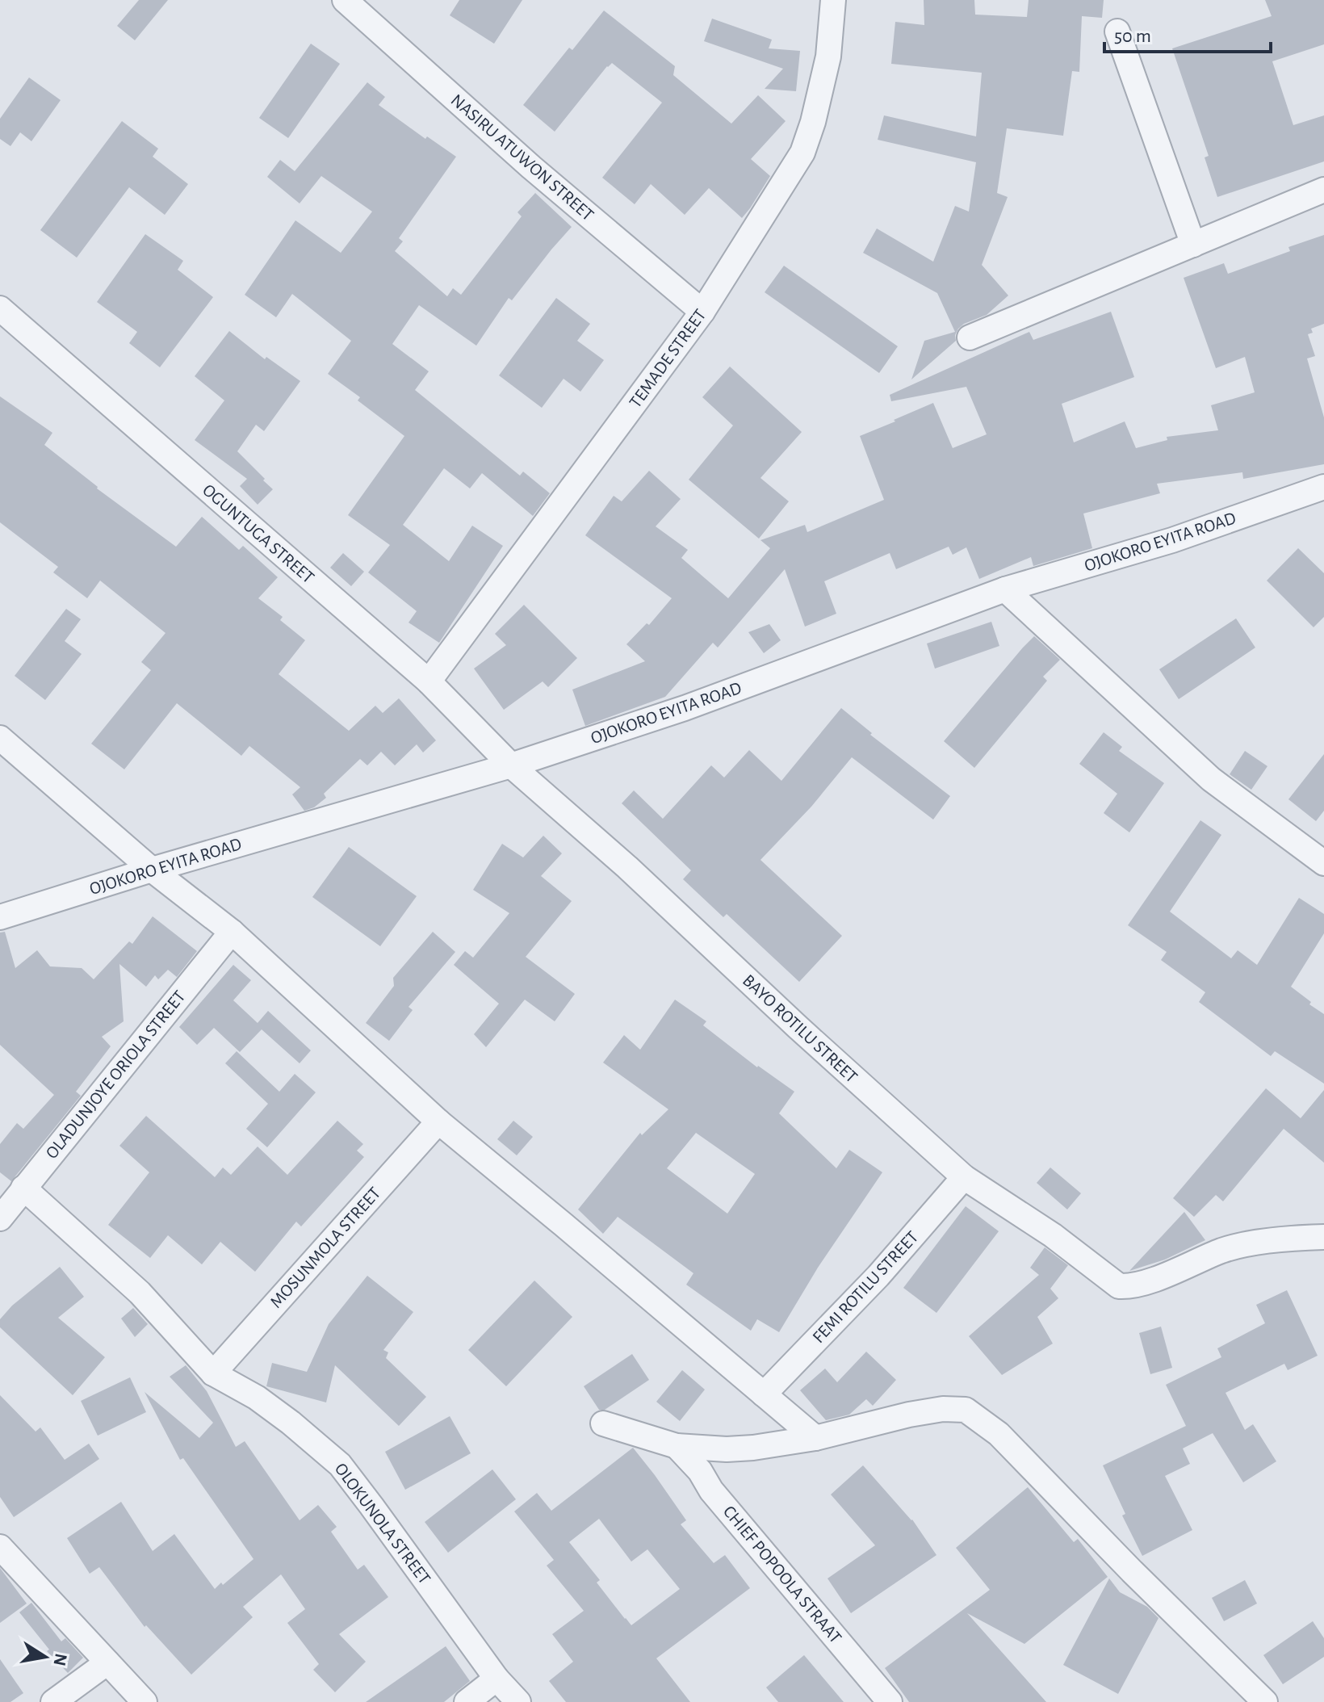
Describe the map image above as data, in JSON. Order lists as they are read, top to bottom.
{
  "streets": {
    "street": [
      "NASIRU ATUWON STREET",
      "TEMADE STREET",
      "OGUNTUGA STREET",
      "OJOKORO EYITA ROAD",
      "BAYO ROTILU STREET",
      "OLADUNJOYE ORIOLA STREET",
      "MOSUNMOLA STREET",
      "FEMI ROTILU STREET",
      "OLOKUNOLA STREET",
      "CHIEF POPOOLA STRAAT"
    ]
  },
  "crossings": [
    ["NASIRU ATUWON STREET", "TEMADE STREET"],
    ["TEMADE STREET", "OGUNTUGA STREET"],
    ["OGUNTUGA STREET", "OJOKORO EYITA ROAD"],
    ["OGUNTUGA STREET", "BAYO ROTILU STREET"],
    ["OJOKORO EYITA ROAD", "BAYO ROTILU STREET"],
    ["BAYO ROTILU STREET", "FEMI ROTILU STREET"],
    ["OLADUNJOYE ORIOLA STREET", "OLOKUNOLA STREET"],
    ["MOSUNMOLA STREET", "OLOKUNOLA STREET"]
  ],
  "scale_bar": "50 m",
  "north": "right"
}
